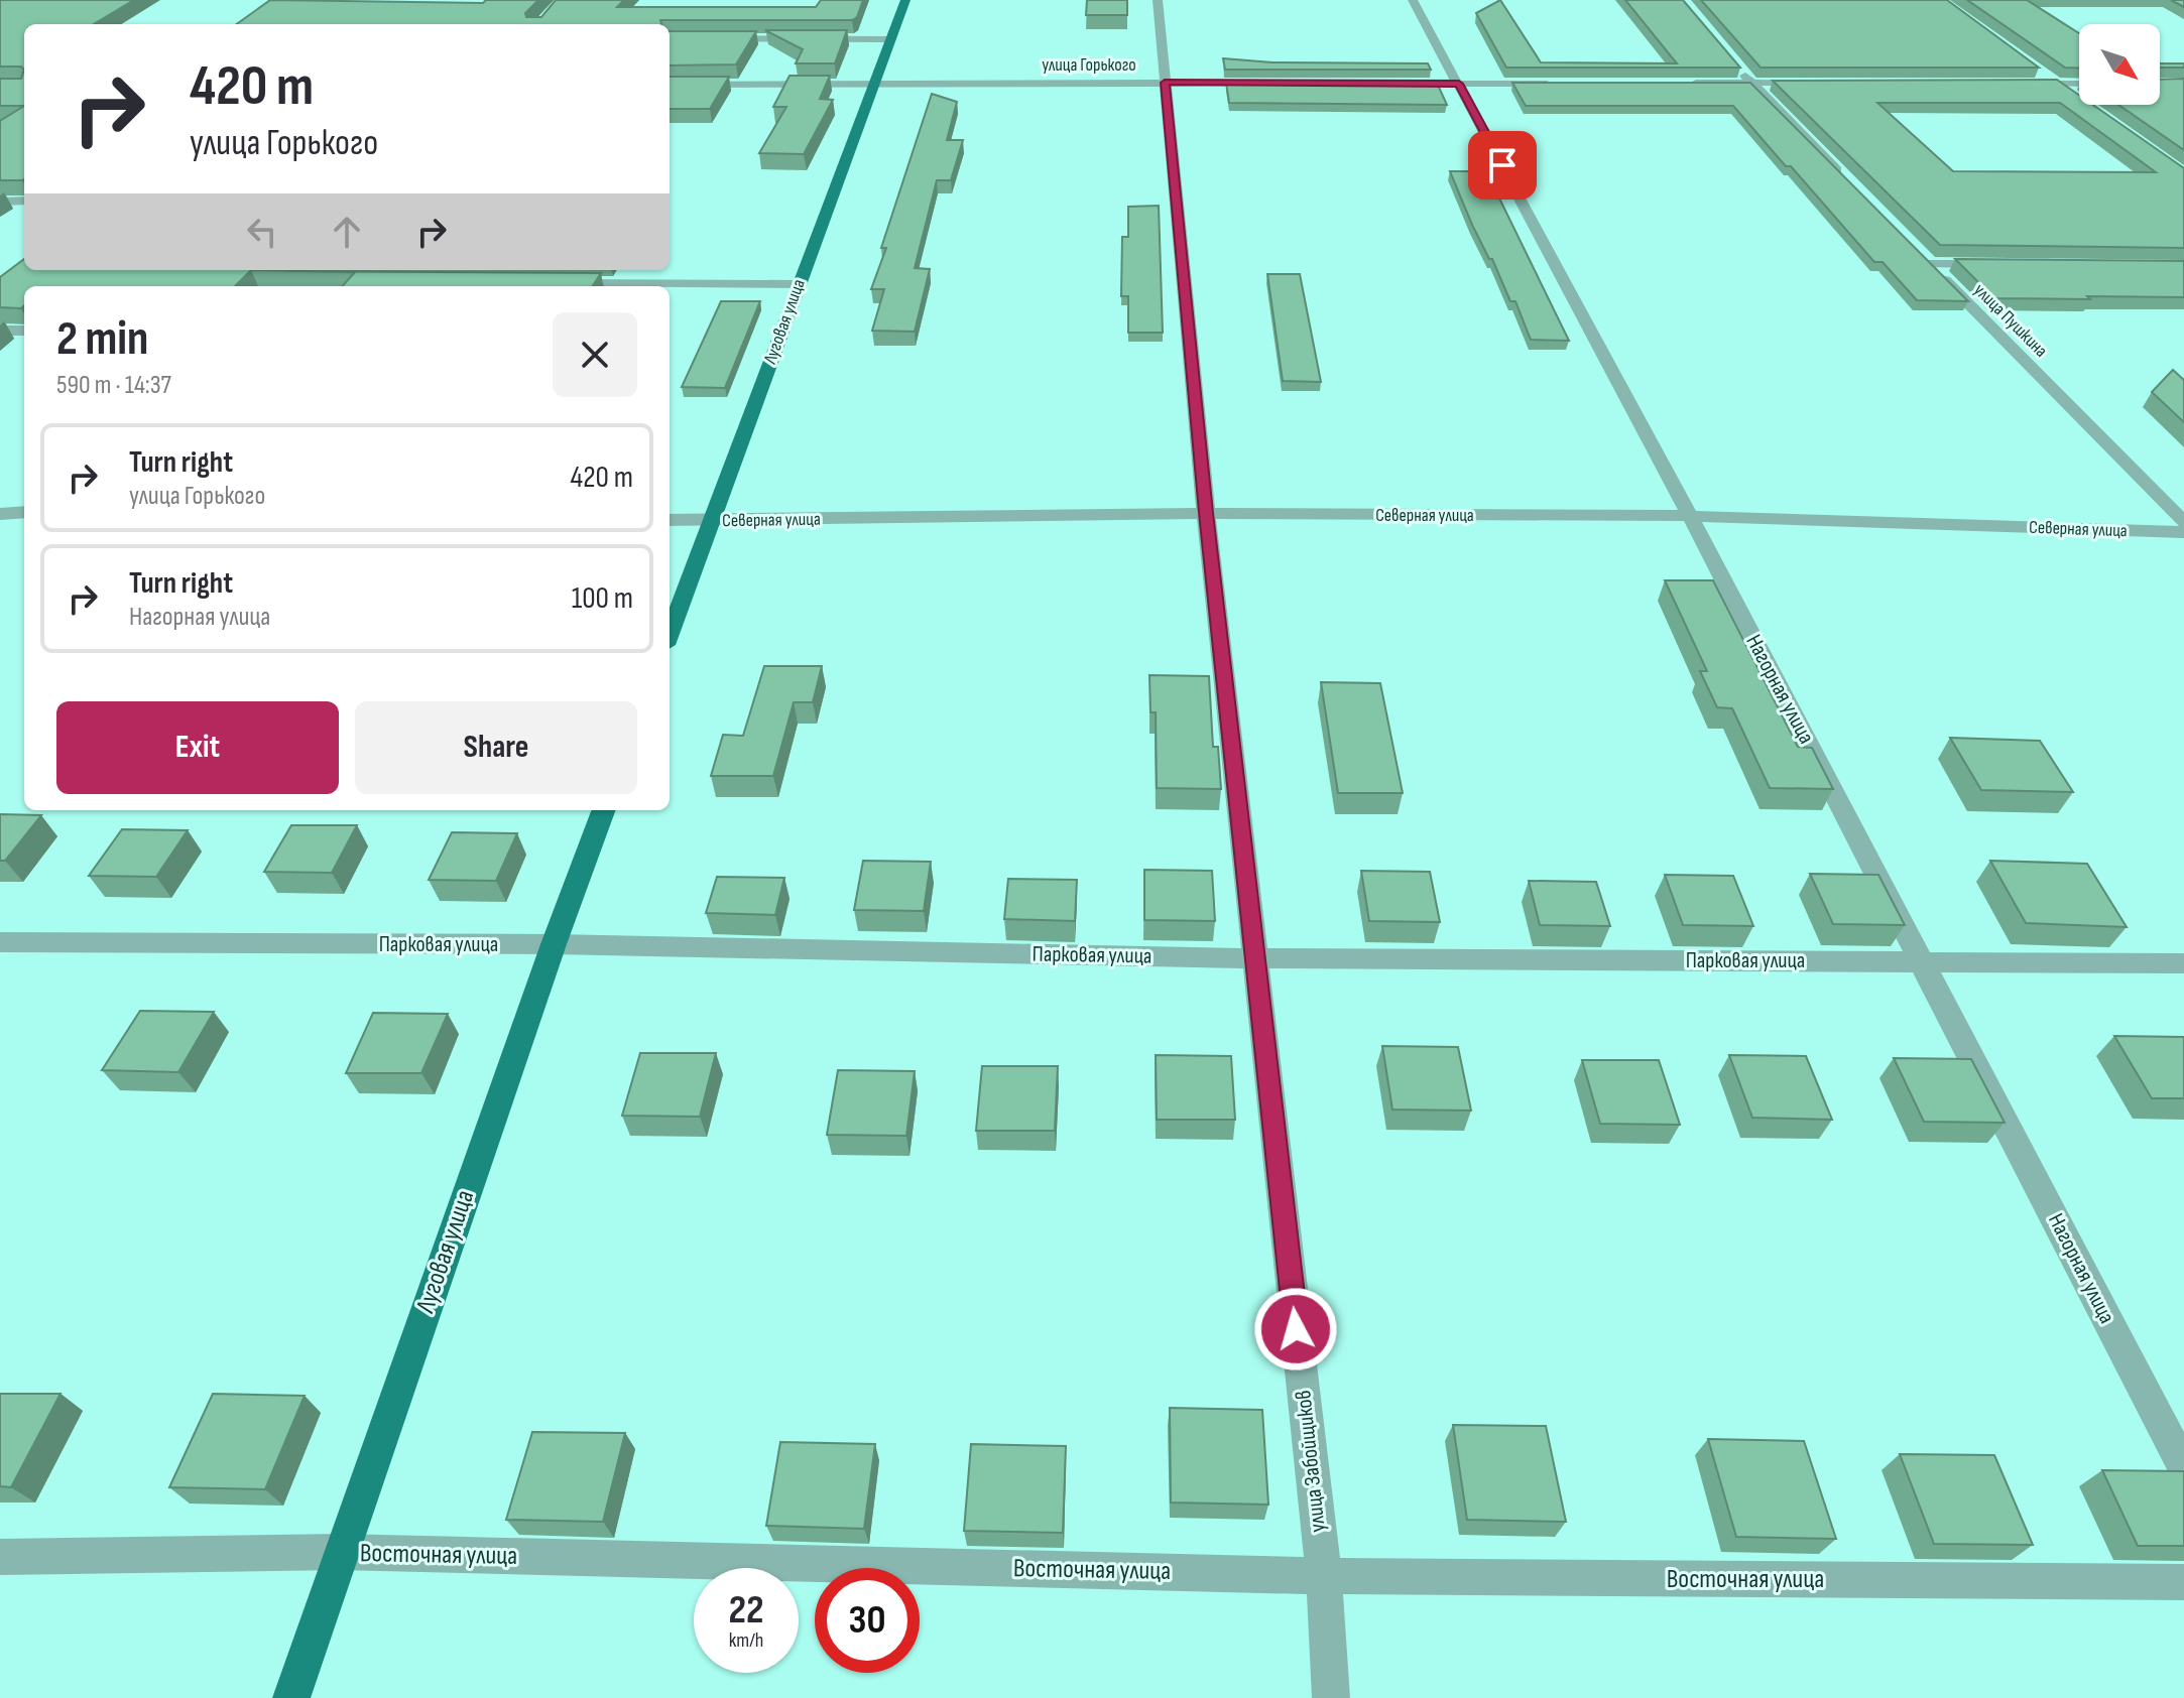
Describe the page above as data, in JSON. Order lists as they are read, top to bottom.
{
  "streets": {
    "main road": ["Луговая улица"],
    "street": [
      "улица Горького",
      "улица Пушкина",
      "Северная улица",
      "Нагорная улица",
      "Парковая улица",
      "улица Забойщиков",
      "Восточная улица"
    ]
  },
  "crossings": [
    ["улица Горького", "Луговая улица"],
    ["улица Горького", "улица Забойщиков"],
    ["Луговая улица", "Северная улица"],
    ["Луговая улица", "Парковая улица"],
    ["Луговая улица", "Восточная улица"],
    ["Северная улица", "Нагорная улица"],
    ["Северная улица", "улица Забойщиков"],
    ["Нагорная улица", "Парковая улица"],
    ["Парковая улица", "улица Забойщиков"],
    ["улица Забойщиков", "Восточная улица"]
  ],
  "north": "bottom right",
  "page": {
    "turn": ["420 m", "улица Горького"],
    "heading": ["2 min", "590 m · 14:37"],
    "list": [
      {
        "name": "Turn right",
        "note": "улица Горького",
        "value": "420 m"
      },
      {
        "name": "Turn right",
        "note": "Нагорная улица",
        "value": "100 m"
      }
    ],
    "buttons": ["Exit", "Share"],
    "speed": "22 km/h",
    "limit": "30"
  }
}
